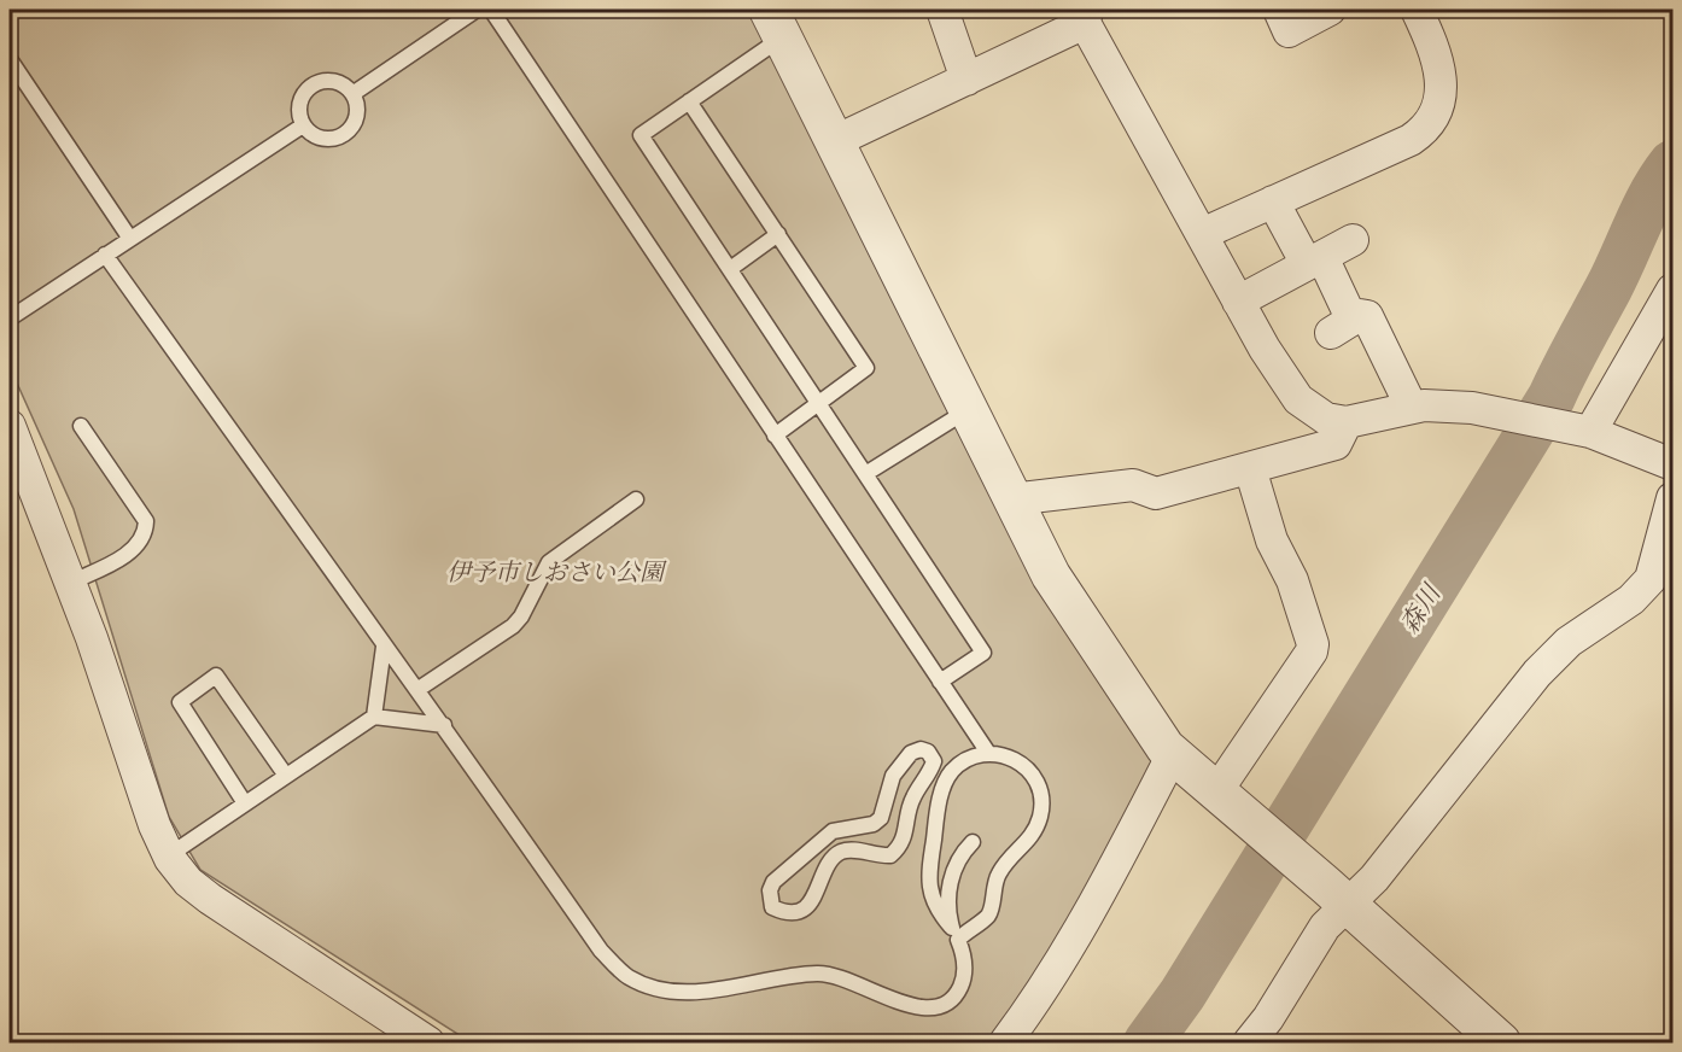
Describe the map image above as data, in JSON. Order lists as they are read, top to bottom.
{
  "water": ["森川"],
  "parks": ["伊予市しおさい公園"]
}
